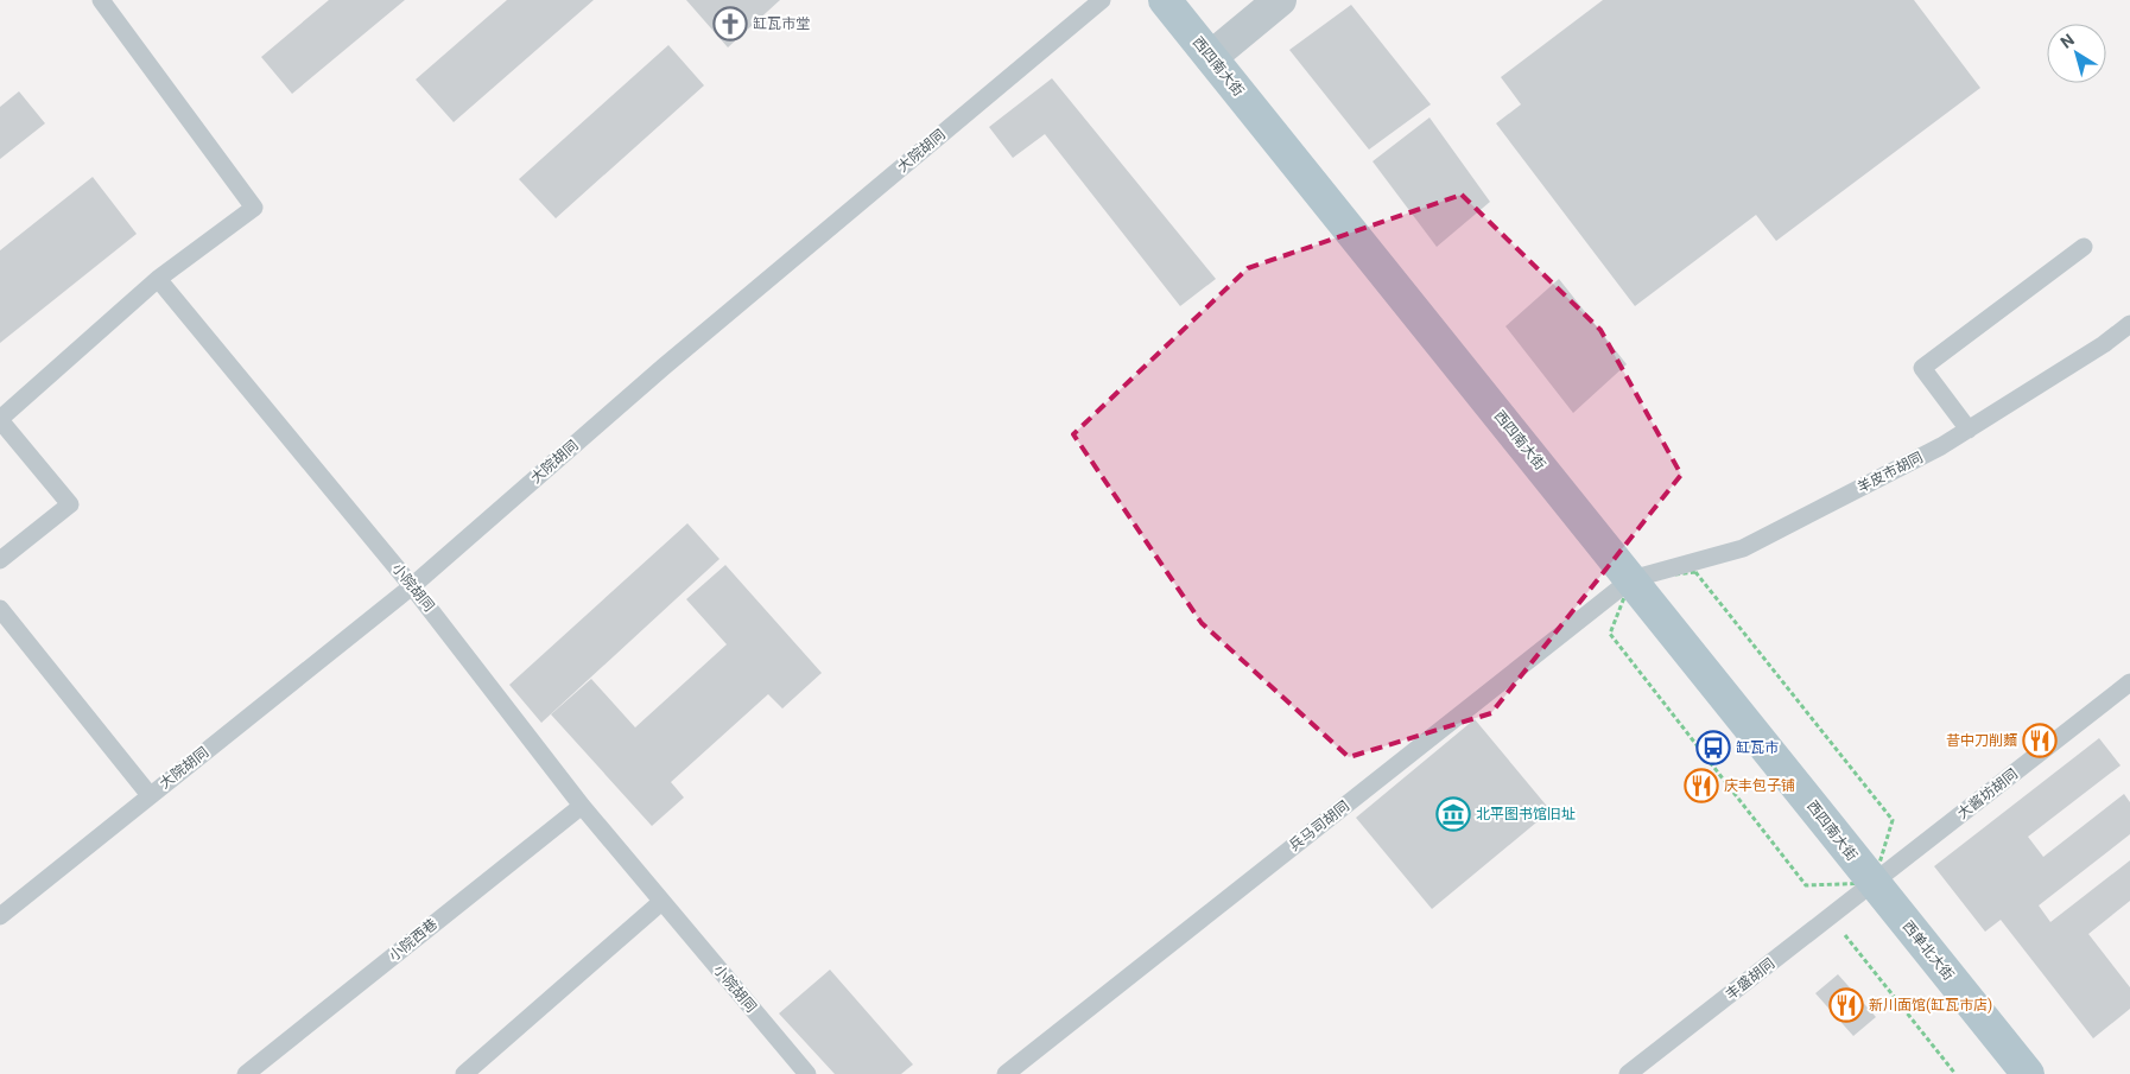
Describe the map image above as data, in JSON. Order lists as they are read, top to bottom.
{
  "streets": {
    "main road": ["西四南大街", "西单北大街"],
    "lane": [
      "大院胡同",
      "羊皮市胡同",
      "小院胡同",
      "大酱坊胡同",
      "兵马司胡同",
      "小院西巷",
      "丰盛胡同"
    ]
  },
  "crossings": [
    ["西四南大街", "羊皮市胡同"],
    ["西四南大街", "大酱坊胡同"],
    ["西四南大街", "兵马司胡同"],
    ["西四南大街", "西单北大街"],
    ["西四南大街", "丰盛胡同"],
    ["大院胡同", "小院胡同"],
    ["羊皮市胡同", "兵马司胡同"],
    ["小院胡同", "小院西巷"],
    ["大酱坊胡同", "西单北大街"],
    ["大酱坊胡同", "丰盛胡同"],
    ["西单北大街", "丰盛胡同"]
  ],
  "places": {
    "church": ["缸瓦市堂"],
    "restaurant": ["昔中刀削麵", "庆丰包子铺", "新川面馆(缸瓦市店)"],
    "bus stop": ["缸瓦市"],
    "museum": ["北平图书馆旧址"]
  },
  "north": "top left"
}
